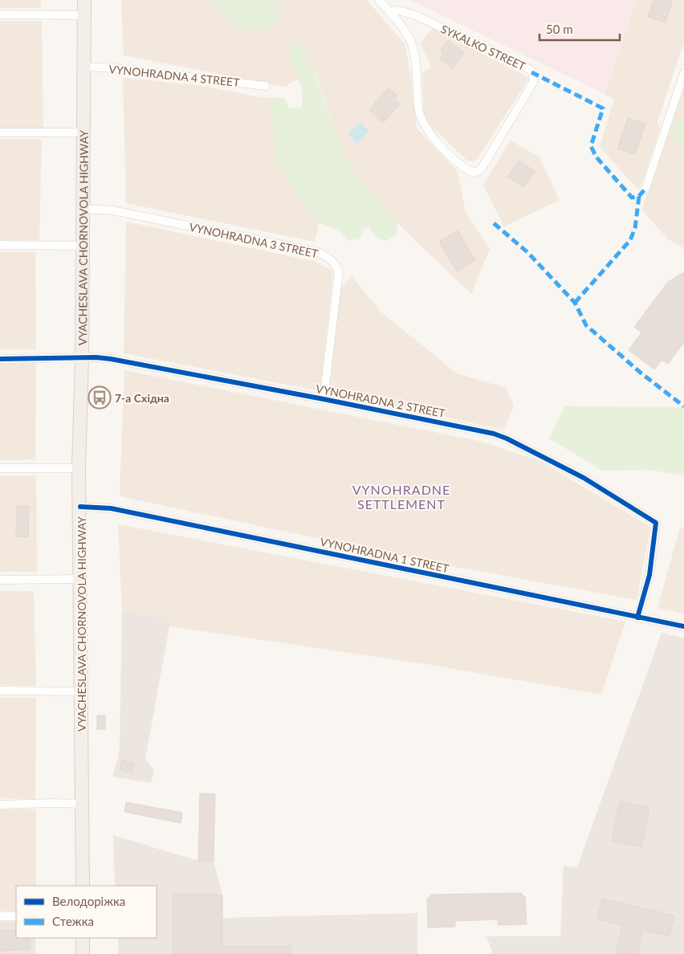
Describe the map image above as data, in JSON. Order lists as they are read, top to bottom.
{
  "streets": {
    "main road": ["VYACHESLAVA CHORNOVOLA HIGHWAY"],
    "street": [
      "SYKALKO STREET",
      "VYNOHRADNA 4 STREET",
      "VYNOHRADNA 3 STREET",
      "VYNOHRADNA 2 STREET",
      "VYNOHRADNA 1 STREET"
    ]
  },
  "crossings": [
    ["VYNOHRADNA 4 STREET", "VYACHESLAVA CHORNOVOLA HIGHWAY"],
    ["VYACHESLAVA CHORNOVOLA HIGHWAY", "VYNOHRADNA 3 STREET"],
    ["VYACHESLAVA CHORNOVOLA HIGHWAY", "VYNOHRADNA 2 STREET"],
    ["VYACHESLAVA CHORNOVOLA HIGHWAY", "VYNOHRADNA 1 STREET"],
    ["VYNOHRADNA 3 STREET", "VYNOHRADNA 2 STREET"],
    ["VYNOHRADNA 2 STREET", "VYNOHRADNA 1 STREET"]
  ],
  "districts": ["VYNOHRADNE SETTLEMENT"],
  "places": {
    "bus stop": ["7-а Східна"]
  },
  "legend": ["Велодоріжка", "Стежка"],
  "scale_bar": "50 m"
}
